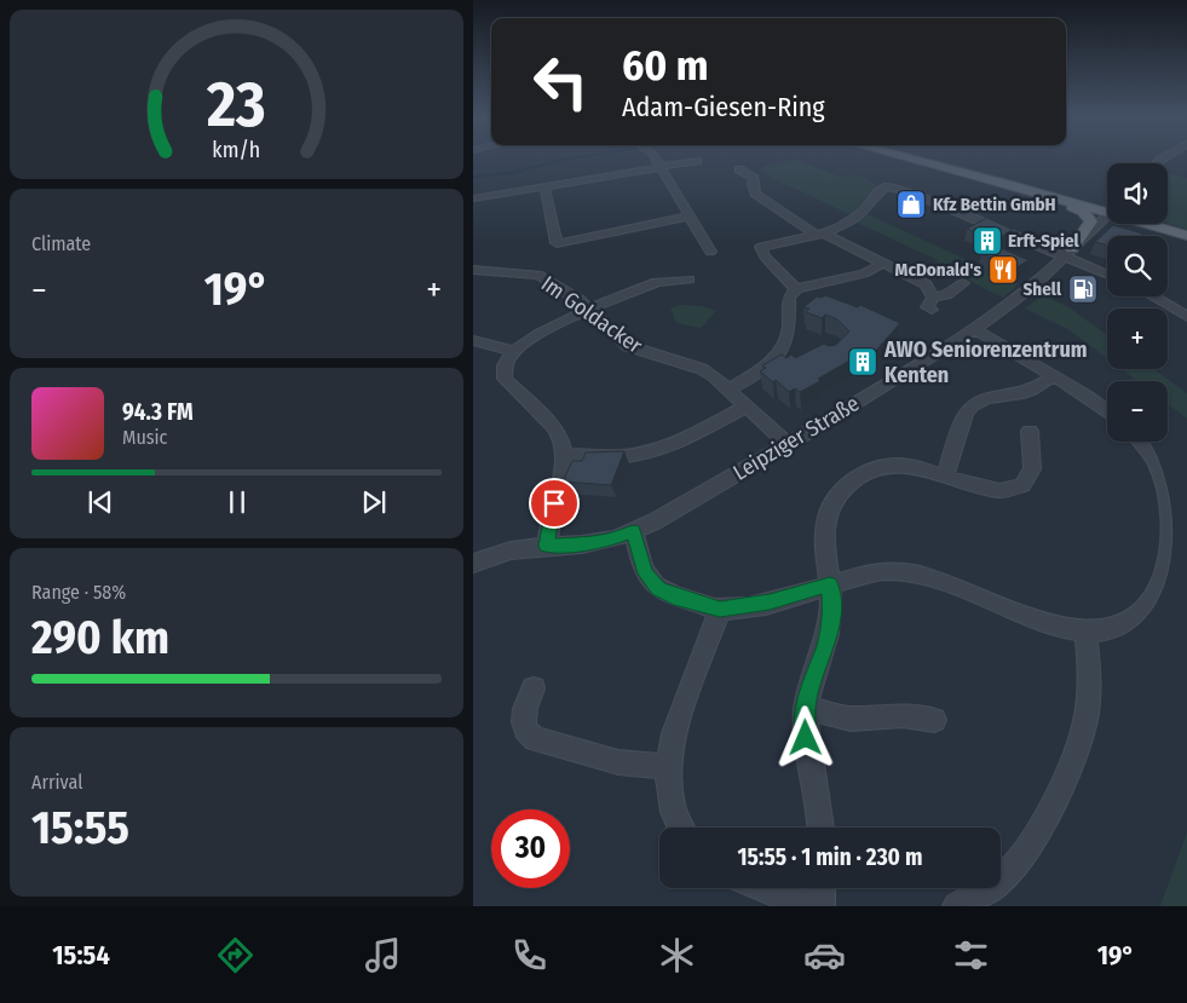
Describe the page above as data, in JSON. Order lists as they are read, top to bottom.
{
  "streets": {
    "street": ["Im Goldacker", "Leipziger Straße"]
  },
  "crossings": [
    ["Im Goldacker", "Leipziger Straße"]
  ],
  "places": {
    "shop": ["Kfz Bettin GmbH"],
    "building": ["Erft-Spiel", "AWO Seniorenzentrum Kenten"],
    "restaurant": ["McDonald's"],
    "fuel station": ["Shell"]
  },
  "page": {
    "turn": ["60 m", "Adam-Giesen-Ring"],
    "map_buttons": ["+", "−"],
    "tile": [
      "Climate",
      ["Range · 58%", "290 km"],
      ["Arrival", "15:55"]
    ],
    "heat": ["−", "19°", "+"],
    "song": ["94.3 FM", "Music"],
    "limit": "30",
    "trip": "15:55 · 1 min · 230 m",
    "tabs": ["15:54", "19°"],
    "gauge": ["23", "km/h"]
  }
}
